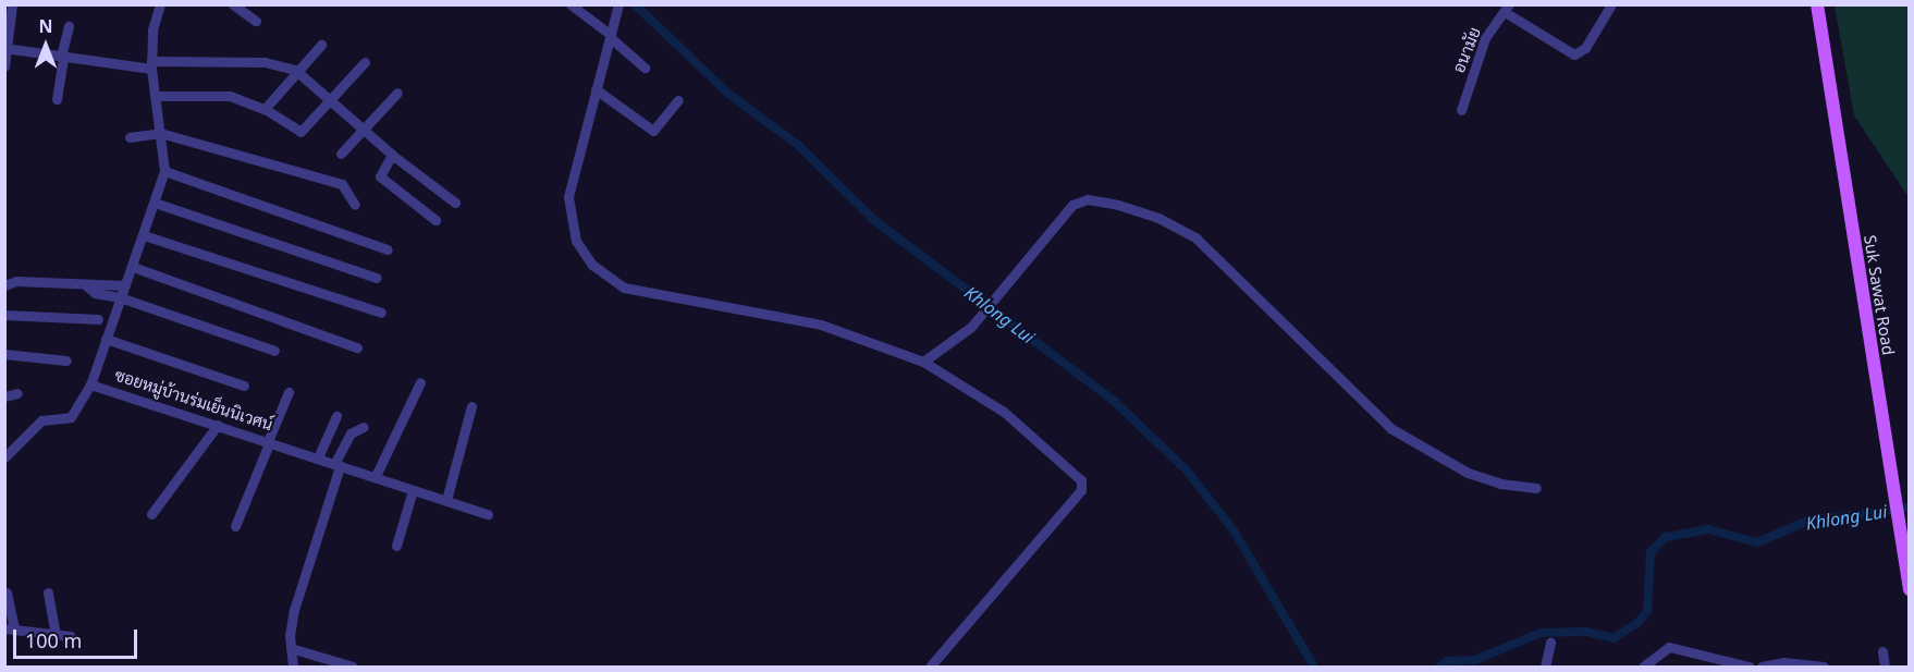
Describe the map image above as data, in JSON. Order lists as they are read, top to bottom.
{
  "streets": {
    "main road": ["Suk Sawat Road"],
    "street": ["อนามัย", "ซอยหมู่บ้านร่มเย็นนิเวศน์"]
  },
  "water": ["Khlong Lui"],
  "scale_bar": "100 m",
  "north": "top"
}
